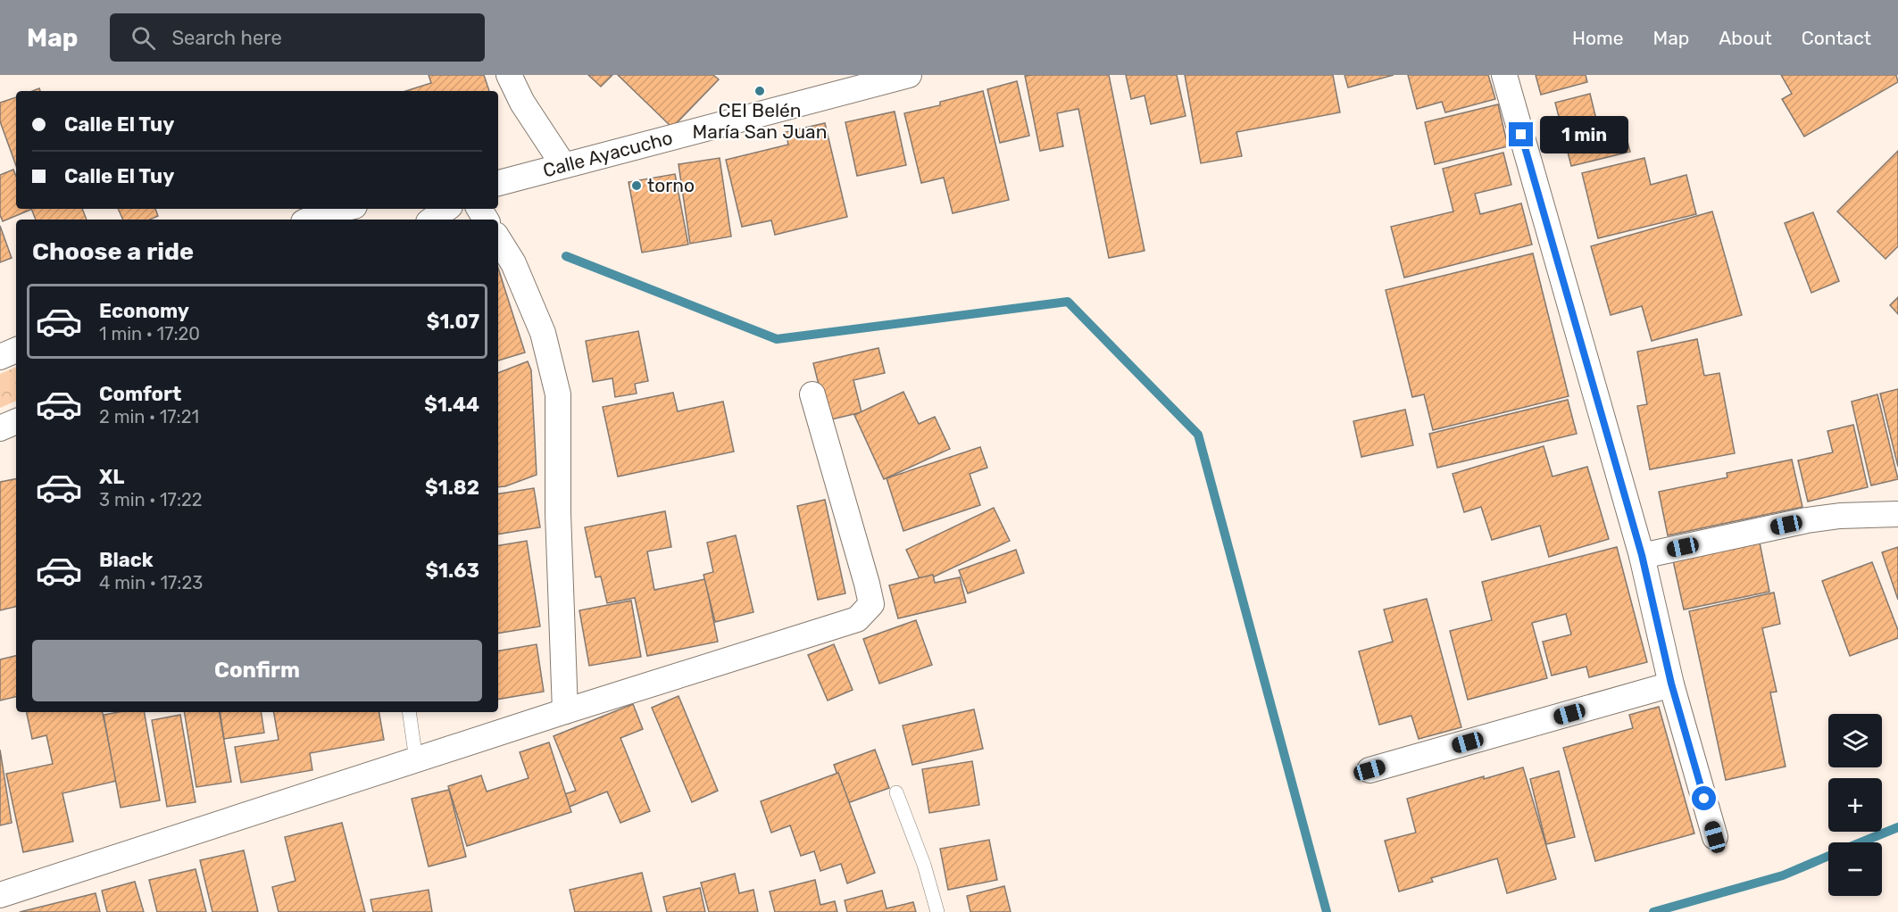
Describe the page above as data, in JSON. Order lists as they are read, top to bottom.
{
  "streets": {
    "street": ["Calle Ayacucho"]
  },
  "places": ["CEI Belén María San Juan", "torno"],
  "page": {
    "header": "Map",
    "search": "Search here",
    "nav": [
      "Home",
      "Map",
      "About",
      "Contact"
    ],
    "banner": ["Calle El Tuy", "Calle El Tuy"],
    "bubble": "1 min",
    "heading": "Choose a ride",
    "list": [
      {
        "name": "Economy",
        "note": "1 min · 17:20",
        "value": "$1.07"
      },
      {
        "name": "Comfort",
        "note": "2 min · 17:21",
        "value": "$1.44"
      },
      {
        "name": "XL",
        "note": "3 min · 17:22",
        "value": "$1.82"
      },
      {
        "name": "Black",
        "note": "4 min · 17:23",
        "value": "$1.63"
      }
    ],
    "buttons": "Confirm",
    "map_buttons": ["+", "−"]
  }
}
